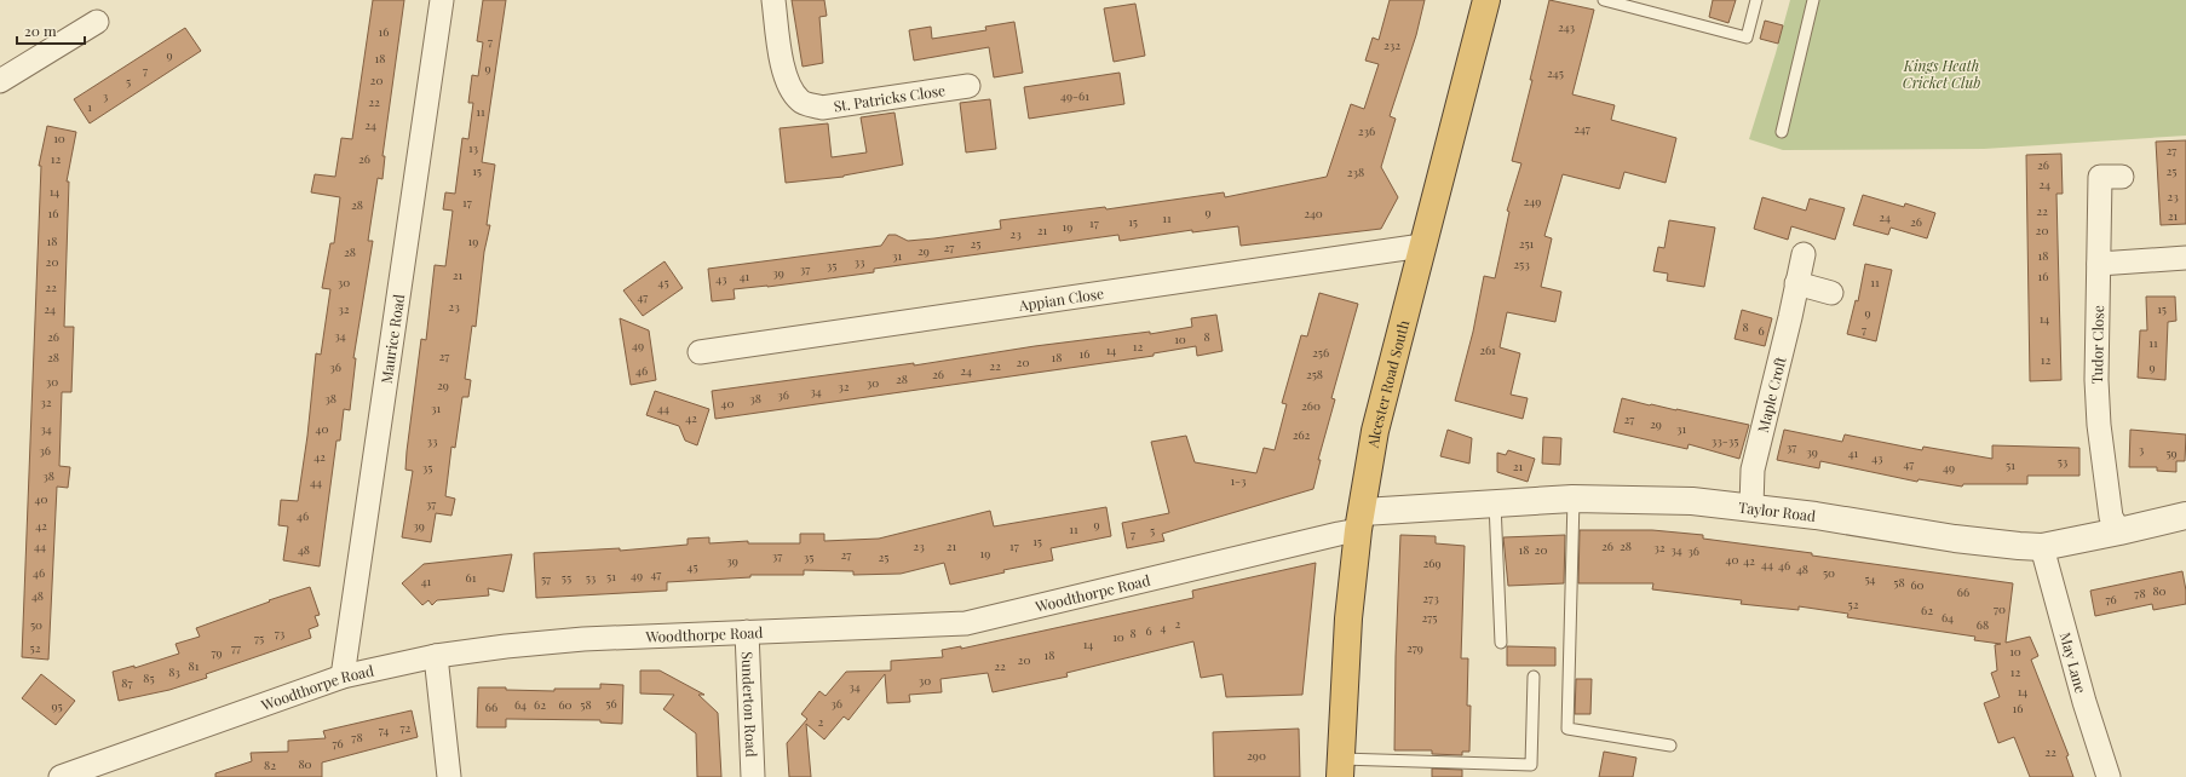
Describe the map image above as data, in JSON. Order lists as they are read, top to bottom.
{
  "streets": {
    "highway": ["Alcester Road South"],
    "street": [
      "St. Patricks Close",
      "Appian Close",
      "Maurice Road",
      "Tudor Close",
      "Maple Croft",
      "Taylor Road",
      "Woodthorpe Road",
      "May Lane",
      "Sunderton Road"
    ]
  },
  "crossings": [
    ["Appian Close", "Alcester Road South"],
    ["Maurice Road", "Woodthorpe Road"],
    ["Tudor Close", "Taylor Road"],
    ["Alcester Road South", "Taylor Road"],
    ["Alcester Road South", "Woodthorpe Road"],
    ["Maple Croft", "Taylor Road"],
    ["Taylor Road", "Woodthorpe Road"],
    ["Taylor Road", "May Lane"],
    ["Woodthorpe Road", "Sunderton Road"]
  ],
  "parks": ["Kings Heath Cricket Club"],
  "house_numbers": [
    "243",
    "16",
    "7",
    "232",
    "9",
    "18",
    "9",
    "7",
    "245",
    "20",
    "5",
    "3",
    "49-61",
    "22",
    "1",
    "11",
    "24",
    "247",
    "236",
    "10",
    "13",
    "27",
    "12",
    "26",
    "26",
    "15",
    "25",
    "238",
    "24",
    "14",
    "23",
    "249",
    "17",
    "28",
    "22",
    "9",
    "16",
    "240",
    "21",
    "24",
    "11",
    "15",
    "26",
    "17",
    "19",
    "21",
    "20",
    "23",
    "18",
    "19",
    "25",
    "251",
    "27",
    "29",
    "28",
    "31",
    "18",
    "20",
    "33",
    "253",
    "35",
    "37",
    "39",
    "21",
    "41",
    "16",
    "43",
    "30",
    "45",
    "11",
    "22",
    "47",
    "23",
    "24",
    "32",
    "15",
    "9",
    "14",
    "8",
    "7",
    "6",
    "34",
    "26",
    "8",
    "10",
    "11",
    "49",
    "12",
    "14",
    "261",
    "256",
    "16",
    "27",
    "28",
    "18",
    "12",
    "20",
    "22",
    "36",
    "9",
    "46",
    "24",
    "26",
    "258",
    "28",
    "30",
    "30",
    "29",
    "32",
    "34",
    "36",
    "38",
    "38",
    "32",
    "40",
    "260",
    "31",
    "44",
    "42",
    "27",
    "29",
    "34",
    "40",
    "31",
    "262",
    "33",
    "33-35",
    "37",
    "3",
    "36",
    "39",
    "41",
    "59",
    "42",
    "43",
    "53",
    "47",
    "51",
    "21",
    "35",
    "49",
    "38",
    "1-3",
    "44",
    "40",
    "37",
    "46",
    "9",
    "42",
    "39",
    "11",
    "5",
    "7",
    "15",
    "44",
    "23",
    "21",
    "17",
    "26",
    "28",
    "32",
    "48",
    "18",
    "20",
    "34",
    "36",
    "19",
    "27",
    "37",
    "35",
    "25",
    "40",
    "39",
    "42",
    "269",
    "44",
    "46",
    "45",
    "48",
    "46",
    "50",
    "47",
    "49",
    "51",
    "61",
    "55",
    "53",
    "57",
    "54",
    "41",
    "58",
    "60",
    "80",
    "66",
    "78",
    "48",
    "273",
    "76",
    "52",
    "70",
    "62",
    "275",
    "64",
    "2",
    "50",
    "68",
    "4",
    "6",
    "73",
    "8",
    "10",
    "75",
    "14",
    "52",
    "77",
    "279",
    "10",
    "79",
    "18",
    "20",
    "81",
    "22",
    "83",
    "12",
    "85",
    "30",
    "87",
    "34",
    "14",
    "56",
    "36",
    "64",
    "62",
    "60",
    "58",
    "95",
    "66",
    "16",
    "2",
    "72",
    "74",
    "78",
    "76",
    "22",
    "290",
    "80",
    "82"
  ],
  "scale_bar": "20 m"
}
